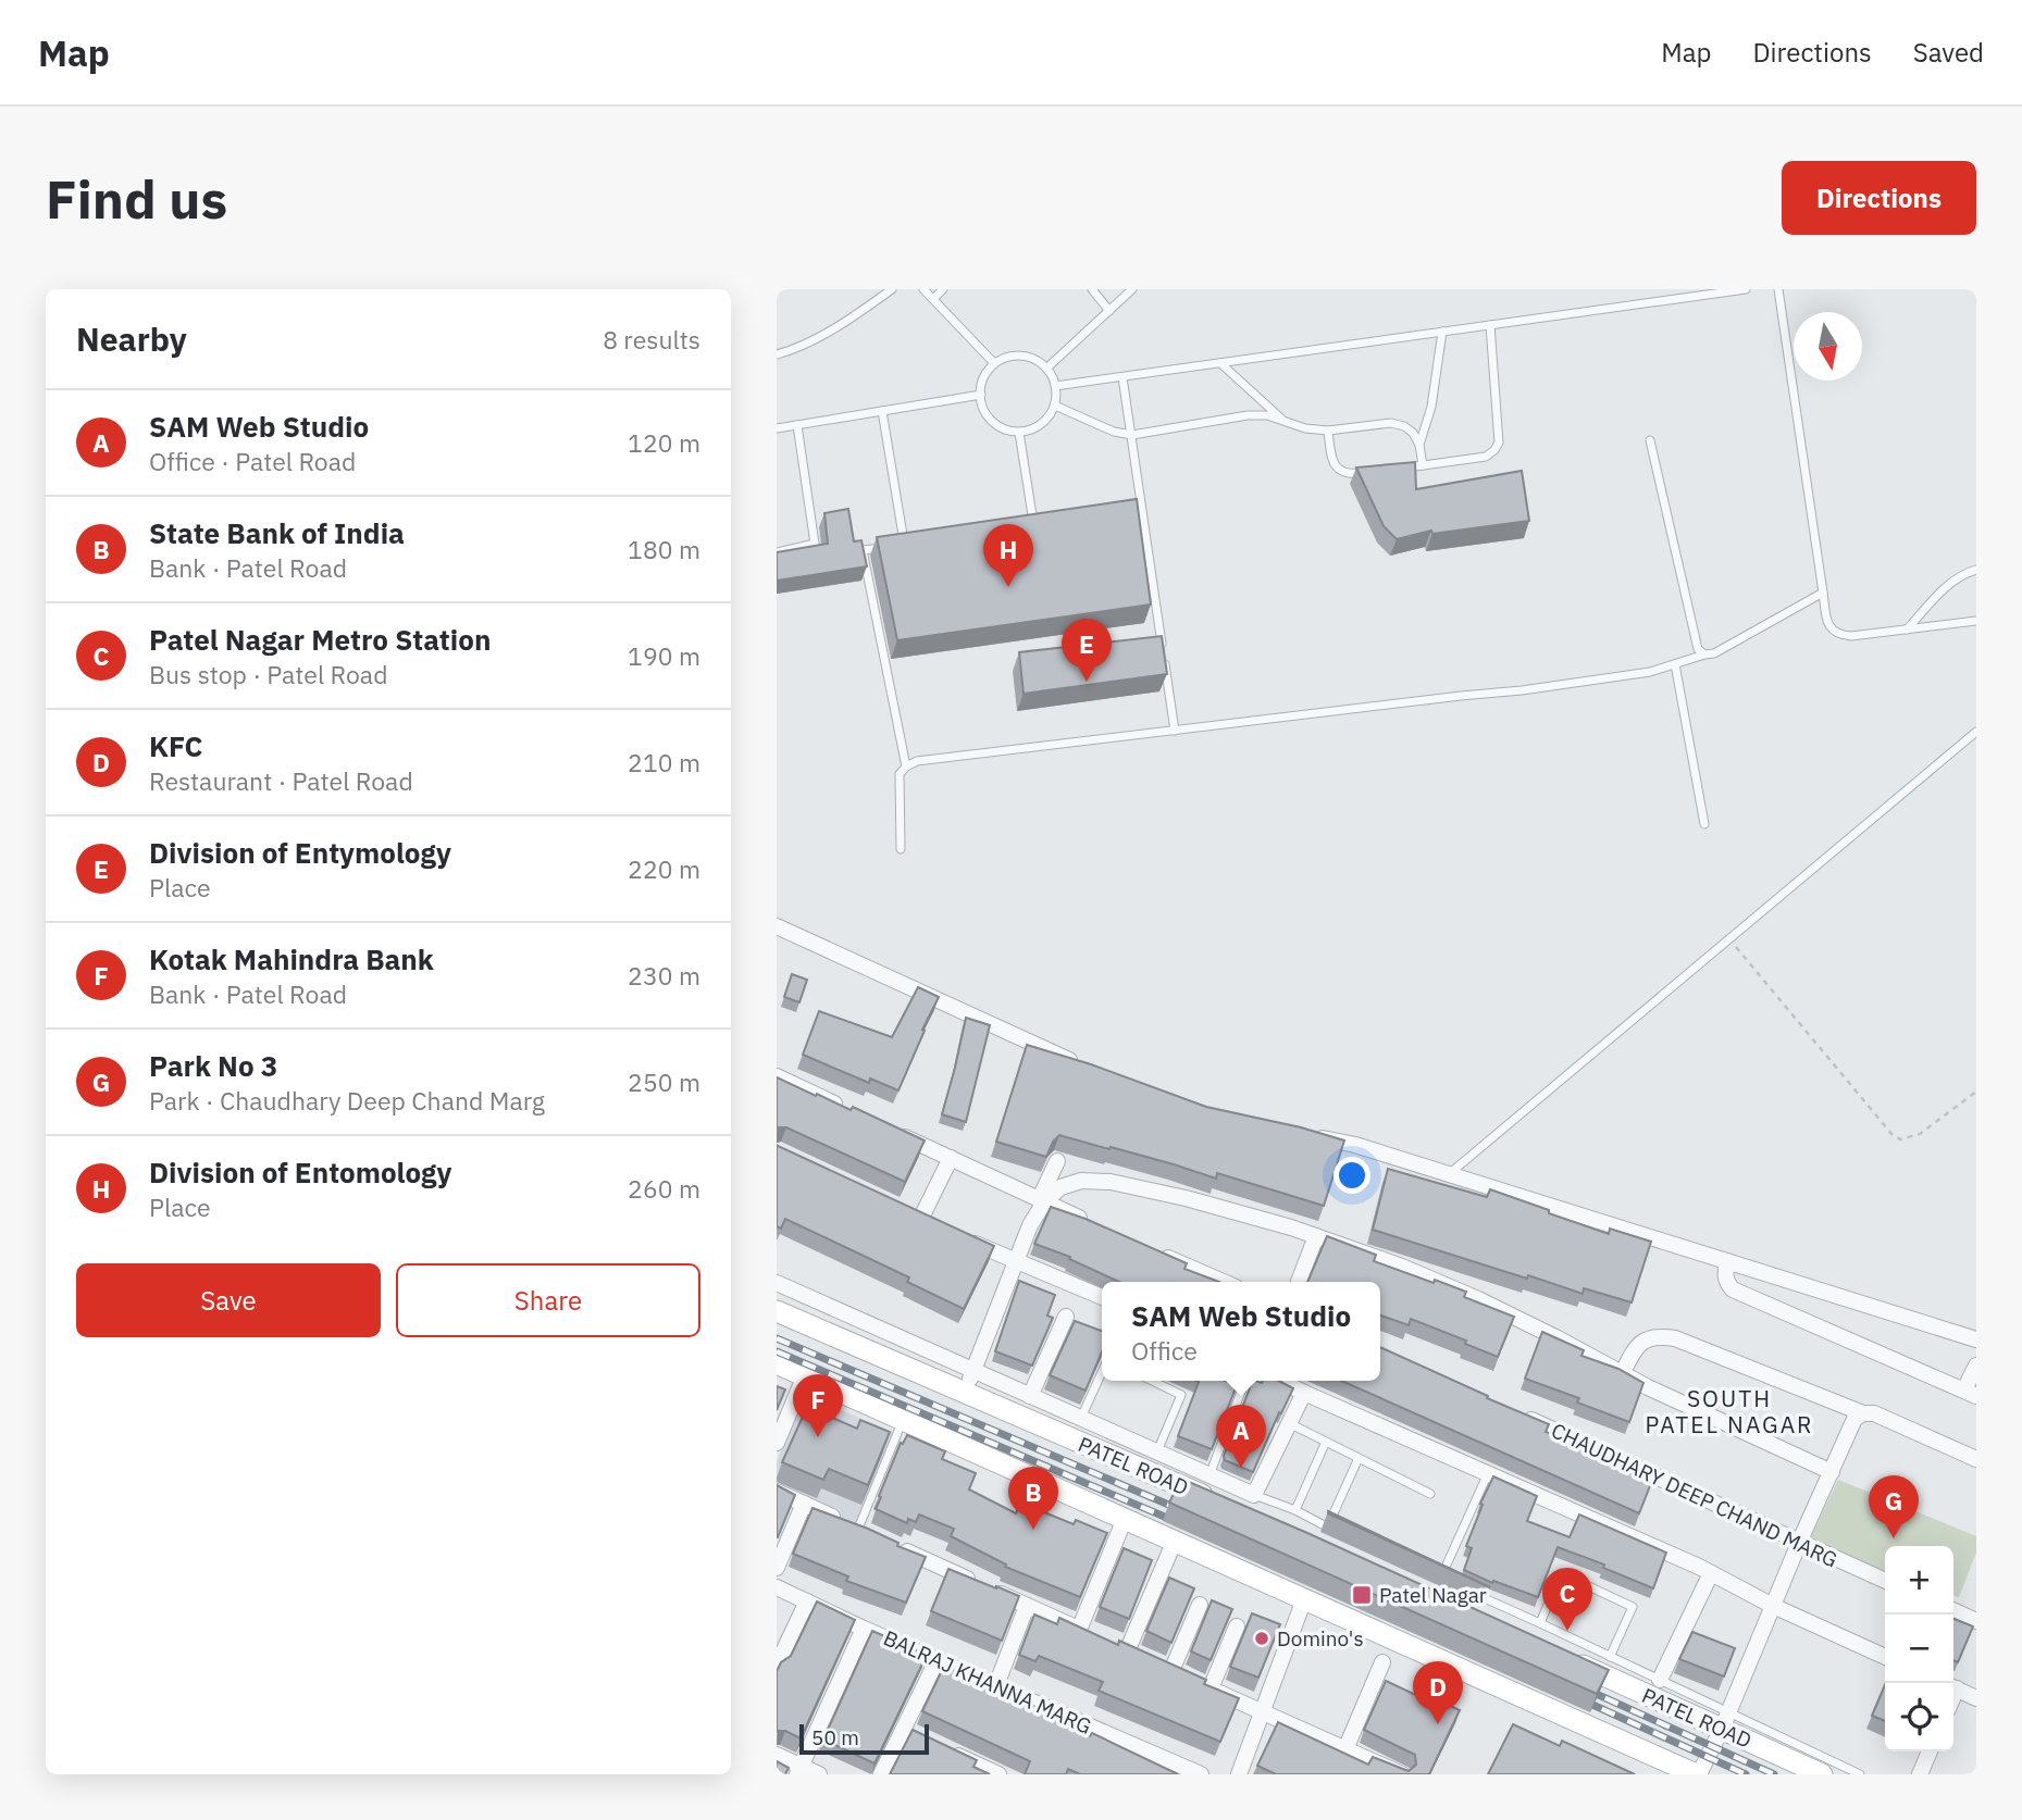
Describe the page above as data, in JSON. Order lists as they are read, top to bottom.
{
  "streets": {
    "main road": ["PATEL ROAD"],
    "street": ["CHAUDHARY DEEP CHAND MARG", "BALRAJ KHANNA MARG"]
  },
  "districts": ["SOUTH PATEL NAGAR"],
  "places": {
    "transit": ["Patel Nagar"],
    "other": ["Domino's"]
  },
  "scale_bar": "50 m",
  "north": "bottom",
  "page": {
    "header": "Map",
    "nav": ["Map", "Directions", "Saved"],
    "buttons": [
      "Directions",
      ["Save", "Share"]
    ],
    "title": "Find us",
    "heading": ["Nearby", "8 results"],
    "list": [
      {
        "mark": "A",
        "name": "SAM Web Studio",
        "note": "Office · Patel Road",
        "value": "120 m"
      },
      {
        "mark": "B",
        "name": "State Bank of India",
        "note": "Bank · Patel Road",
        "value": "180 m"
      },
      {
        "mark": "C",
        "name": "Patel Nagar Metro Station",
        "note": "Bus stop · Patel Road",
        "value": "190 m"
      },
      {
        "mark": "D",
        "name": "KFC",
        "note": "Restaurant · Patel Road",
        "value": "210 m"
      },
      {
        "mark": "E",
        "name": "Division of Entymology",
        "note": "Place",
        "value": "220 m"
      },
      {
        "mark": "F",
        "name": "Kotak Mahindra Bank",
        "note": "Bank · Patel Road",
        "value": "230 m"
      },
      {
        "mark": "G",
        "name": "Park No 3",
        "note": "Park · Chaudhary Deep Chand Marg",
        "value": "250 m"
      },
      {
        "mark": "H",
        "name": "Division of Entomology",
        "note": "Place",
        "value": "260 m"
      }
    ],
    "pins": [
      "H",
      "E",
      "F",
      "A",
      "B",
      "G",
      "C",
      "D"
    ],
    "popup": ["SAM Web Studio", "Office"],
    "map_buttons": ["+", "−"],
    "scale": "50 m"
  }
}
